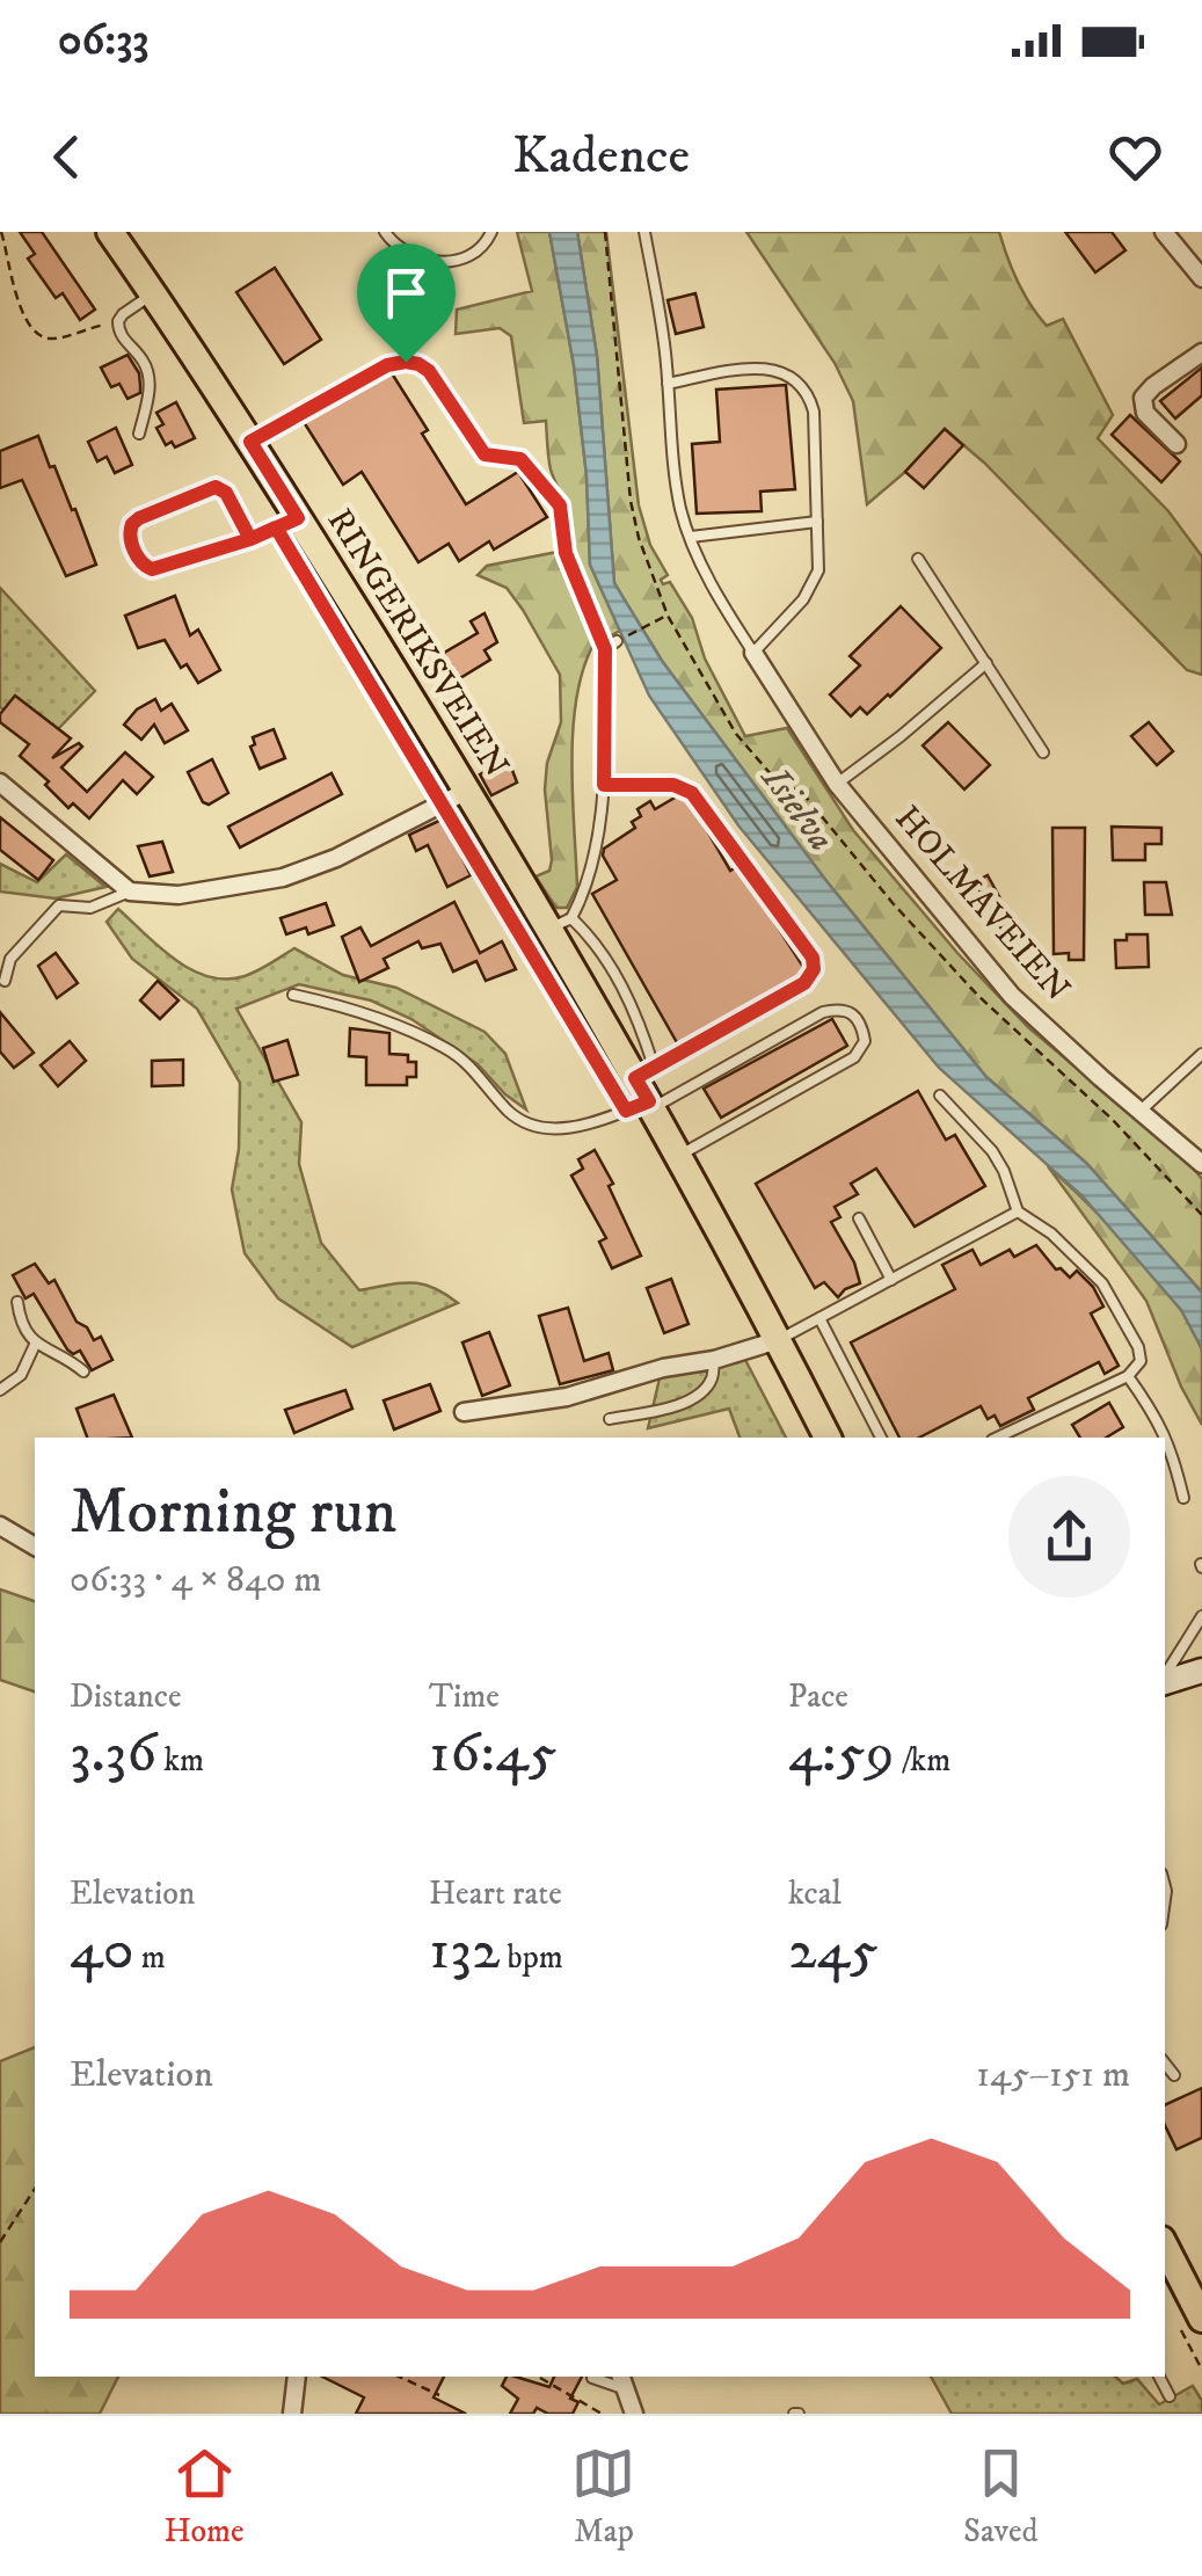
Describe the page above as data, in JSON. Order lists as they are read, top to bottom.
{
  "streets": {
    "main road": ["RINGERIKSVEIEN"],
    "street": ["HOLMAVEIEN"]
  },
  "water": ["Isielva"],
  "page": {
    "status": "06:33",
    "header": "Kadence",
    "heading": ["Morning run", "06:33 · 4 × 840 m"],
    "stats": [
      ["Distance", "3.36 km"],
      ["Time", "16:45"],
      ["Pace", "4:59 /km"],
      ["Elevation", "40 m"],
      ["Heart rate", "132 bpm"],
      ["kcal", "245"]
    ],
    "chart": ["Elevation", "145–151 m"],
    "tabs": ["Home", "Map", "Saved"]
  }
}
